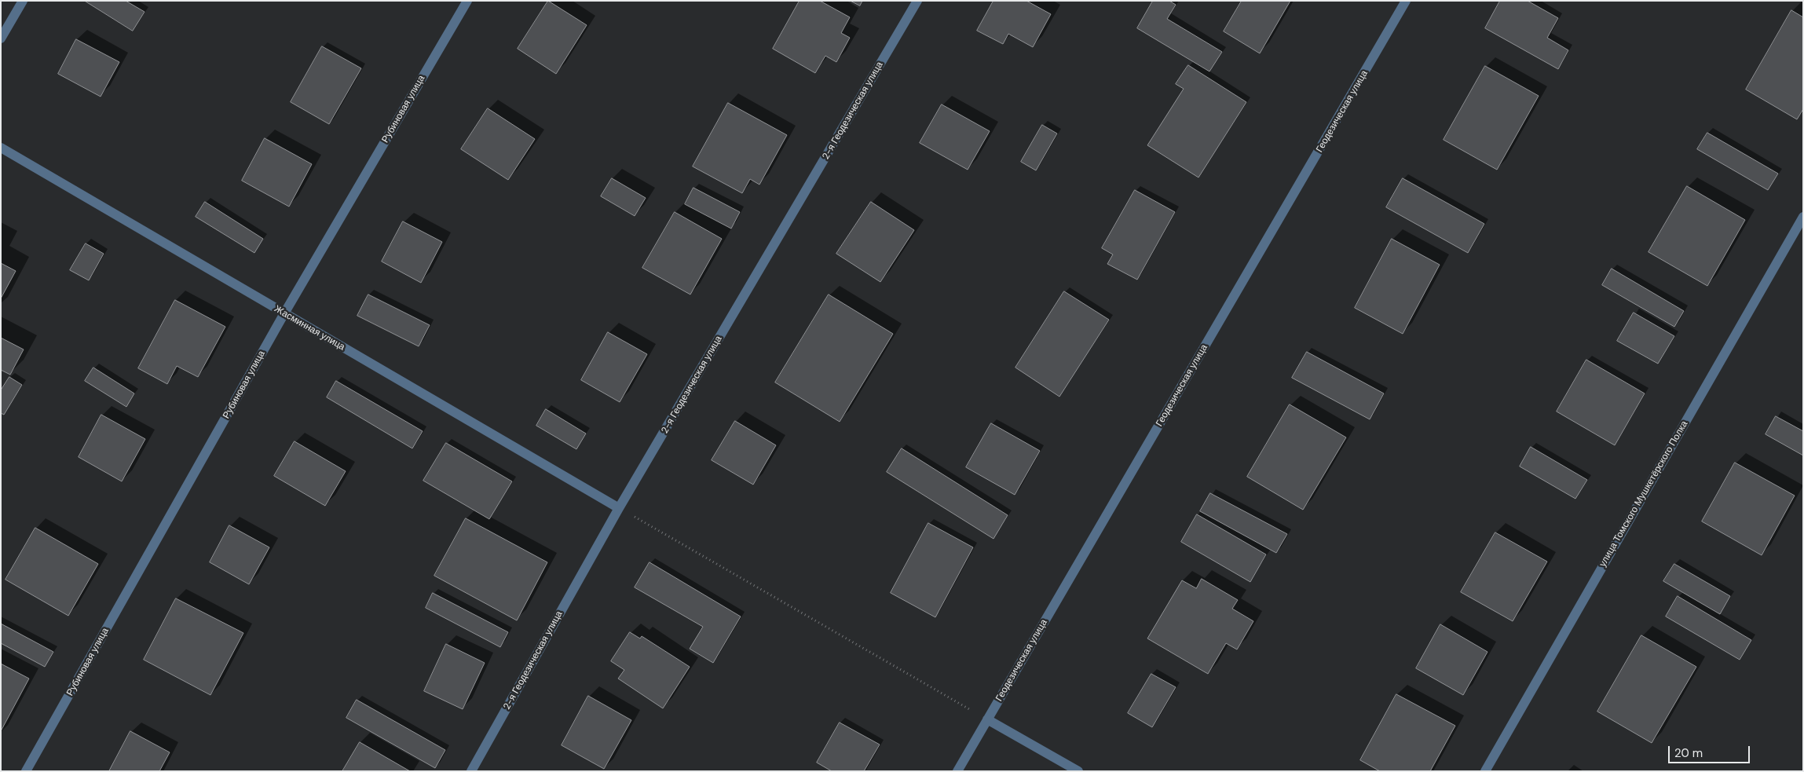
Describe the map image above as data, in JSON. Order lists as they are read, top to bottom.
{
  "streets": {
    "street": [
      "Рубиновая улица",
      "2-я Геодезическая улица",
      "Геодезическая улица",
      "Жасминная улица",
      "улица Томского Мушкетёрского Полка"
    ]
  },
  "crossings": [
    ["Рубиновая улица", "Жасминная улица"],
    ["2-я Геодезическая улица", "Жасминная улица"]
  ],
  "scale_bar": "20 m"
}
